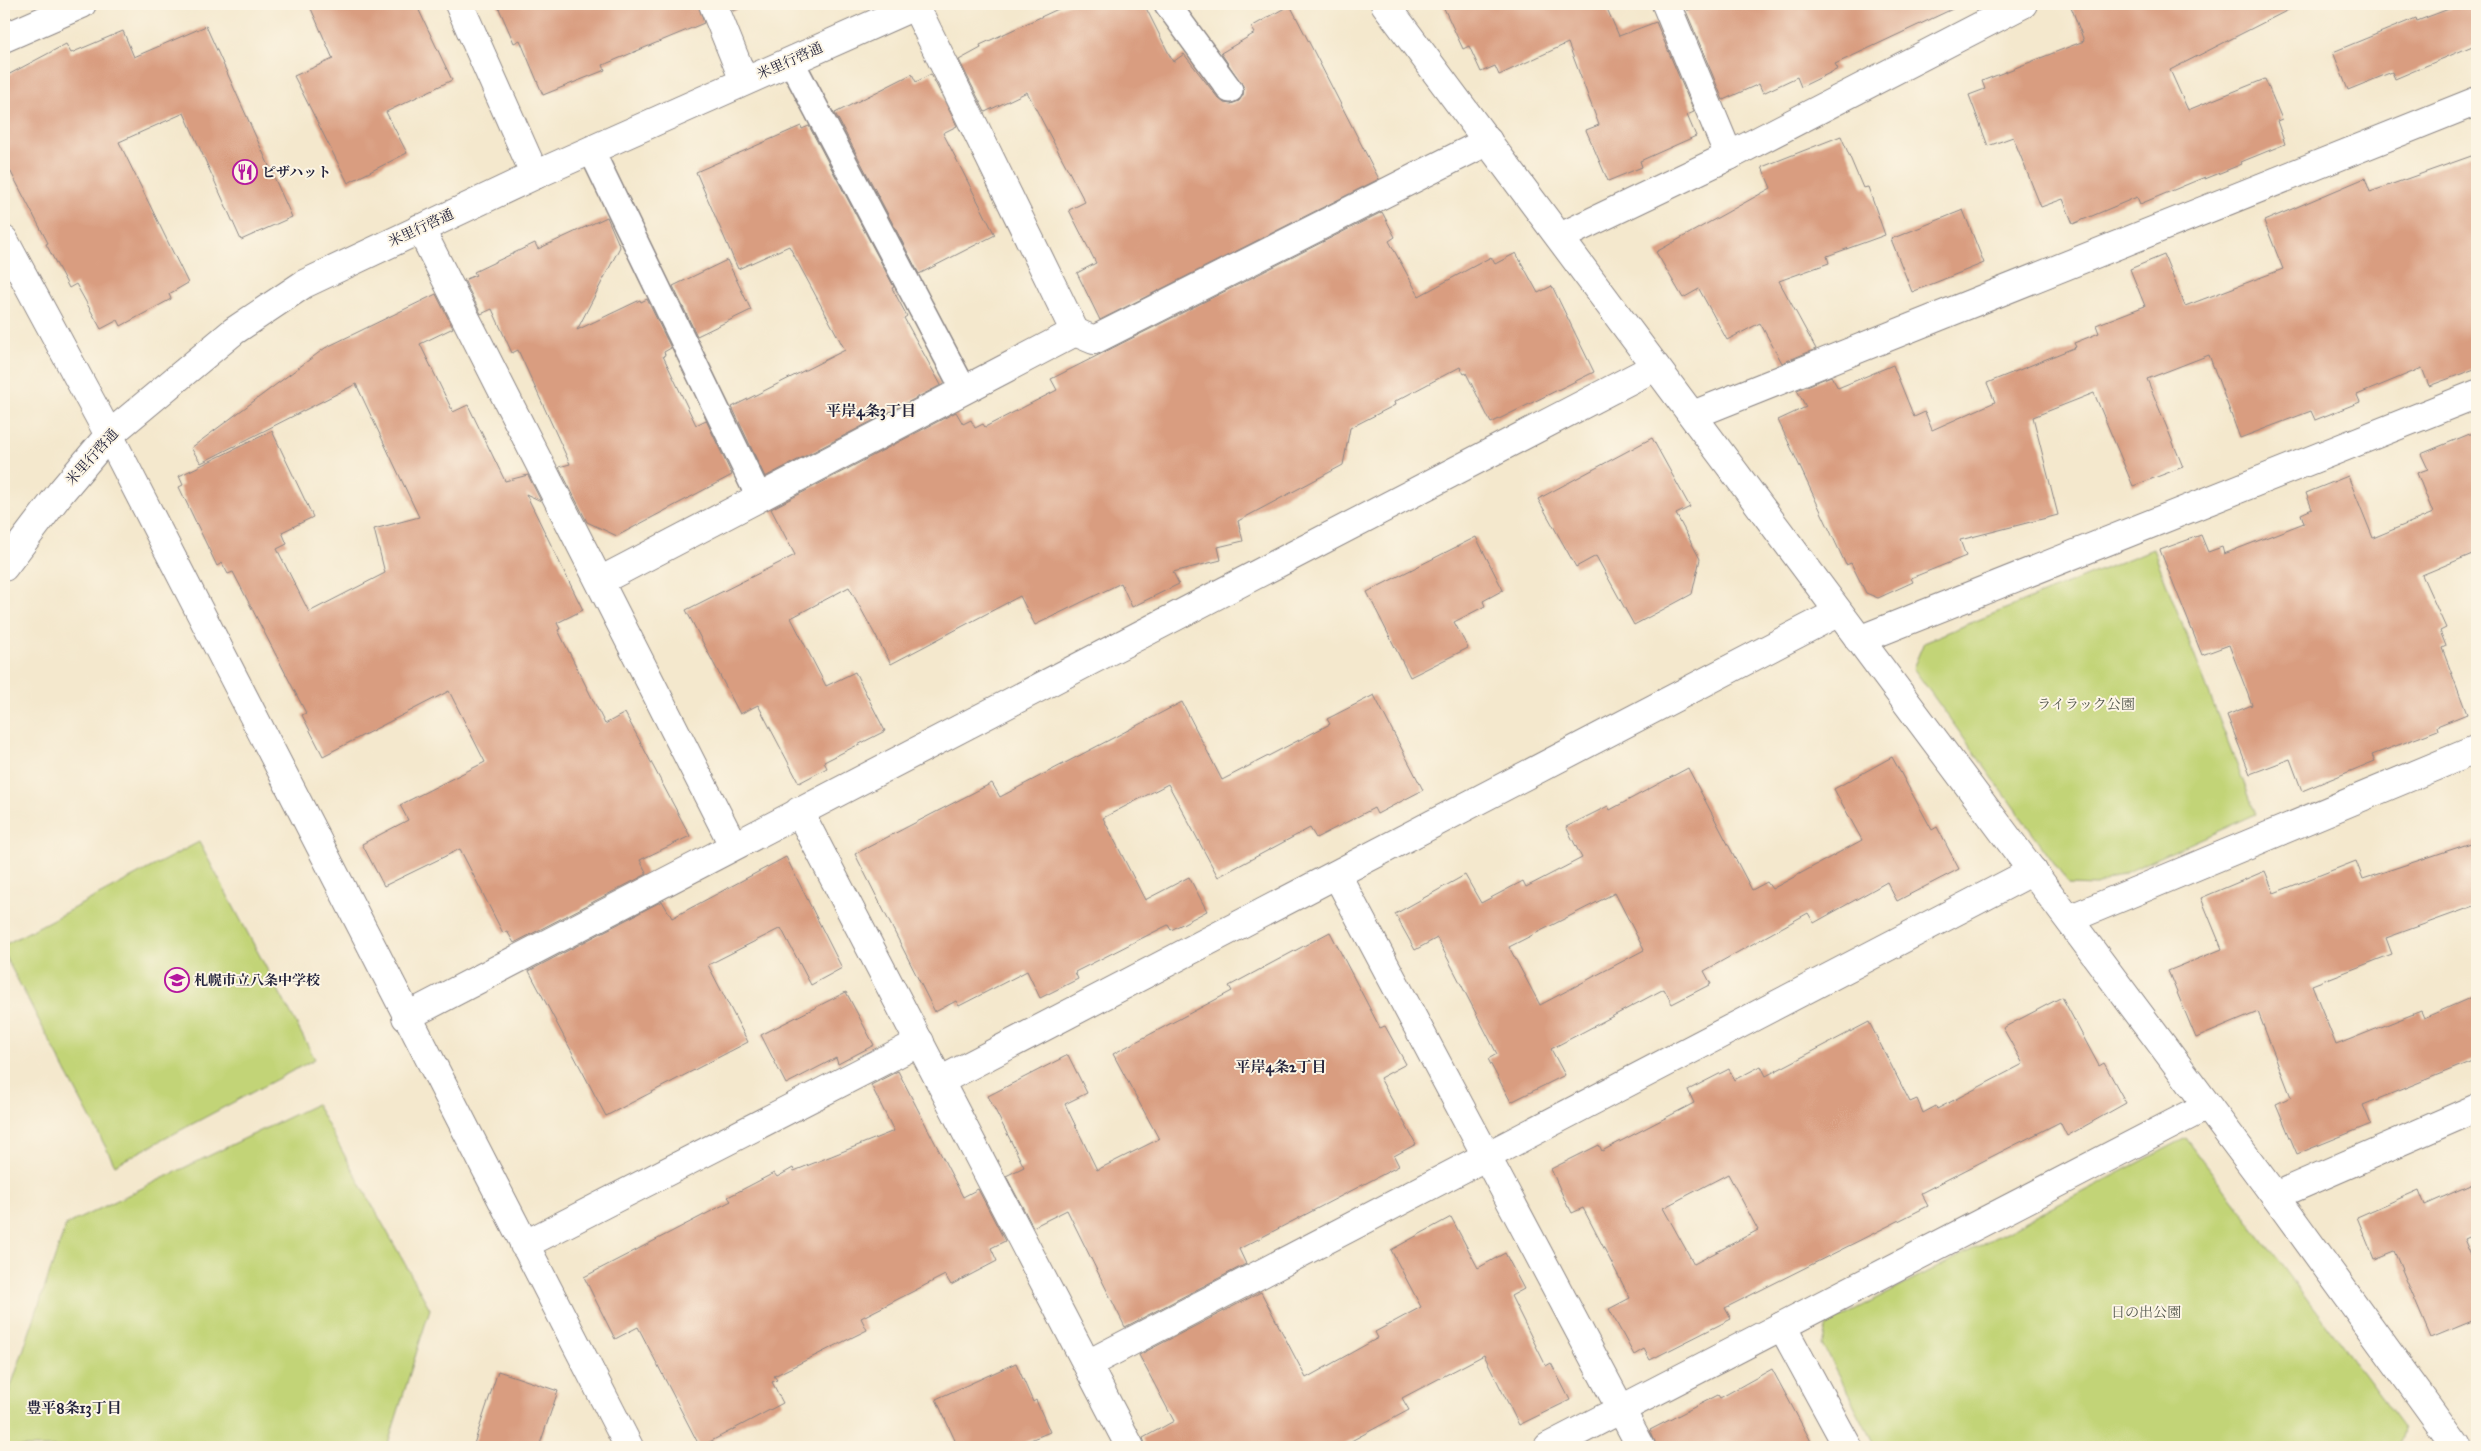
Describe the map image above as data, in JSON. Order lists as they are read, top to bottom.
{
  "streets": {
    "street": ["米里行啓通"]
  },
  "districts": ["平岸4条3丁目", "平岸4条2丁目", "豊平8条13丁目"],
  "parks": ["ライラック公園", "日の出公園"],
  "places": {
    "restaurant": ["ピザハット"],
    "school or university": ["札幌市立八条中学校"]
  }
}
